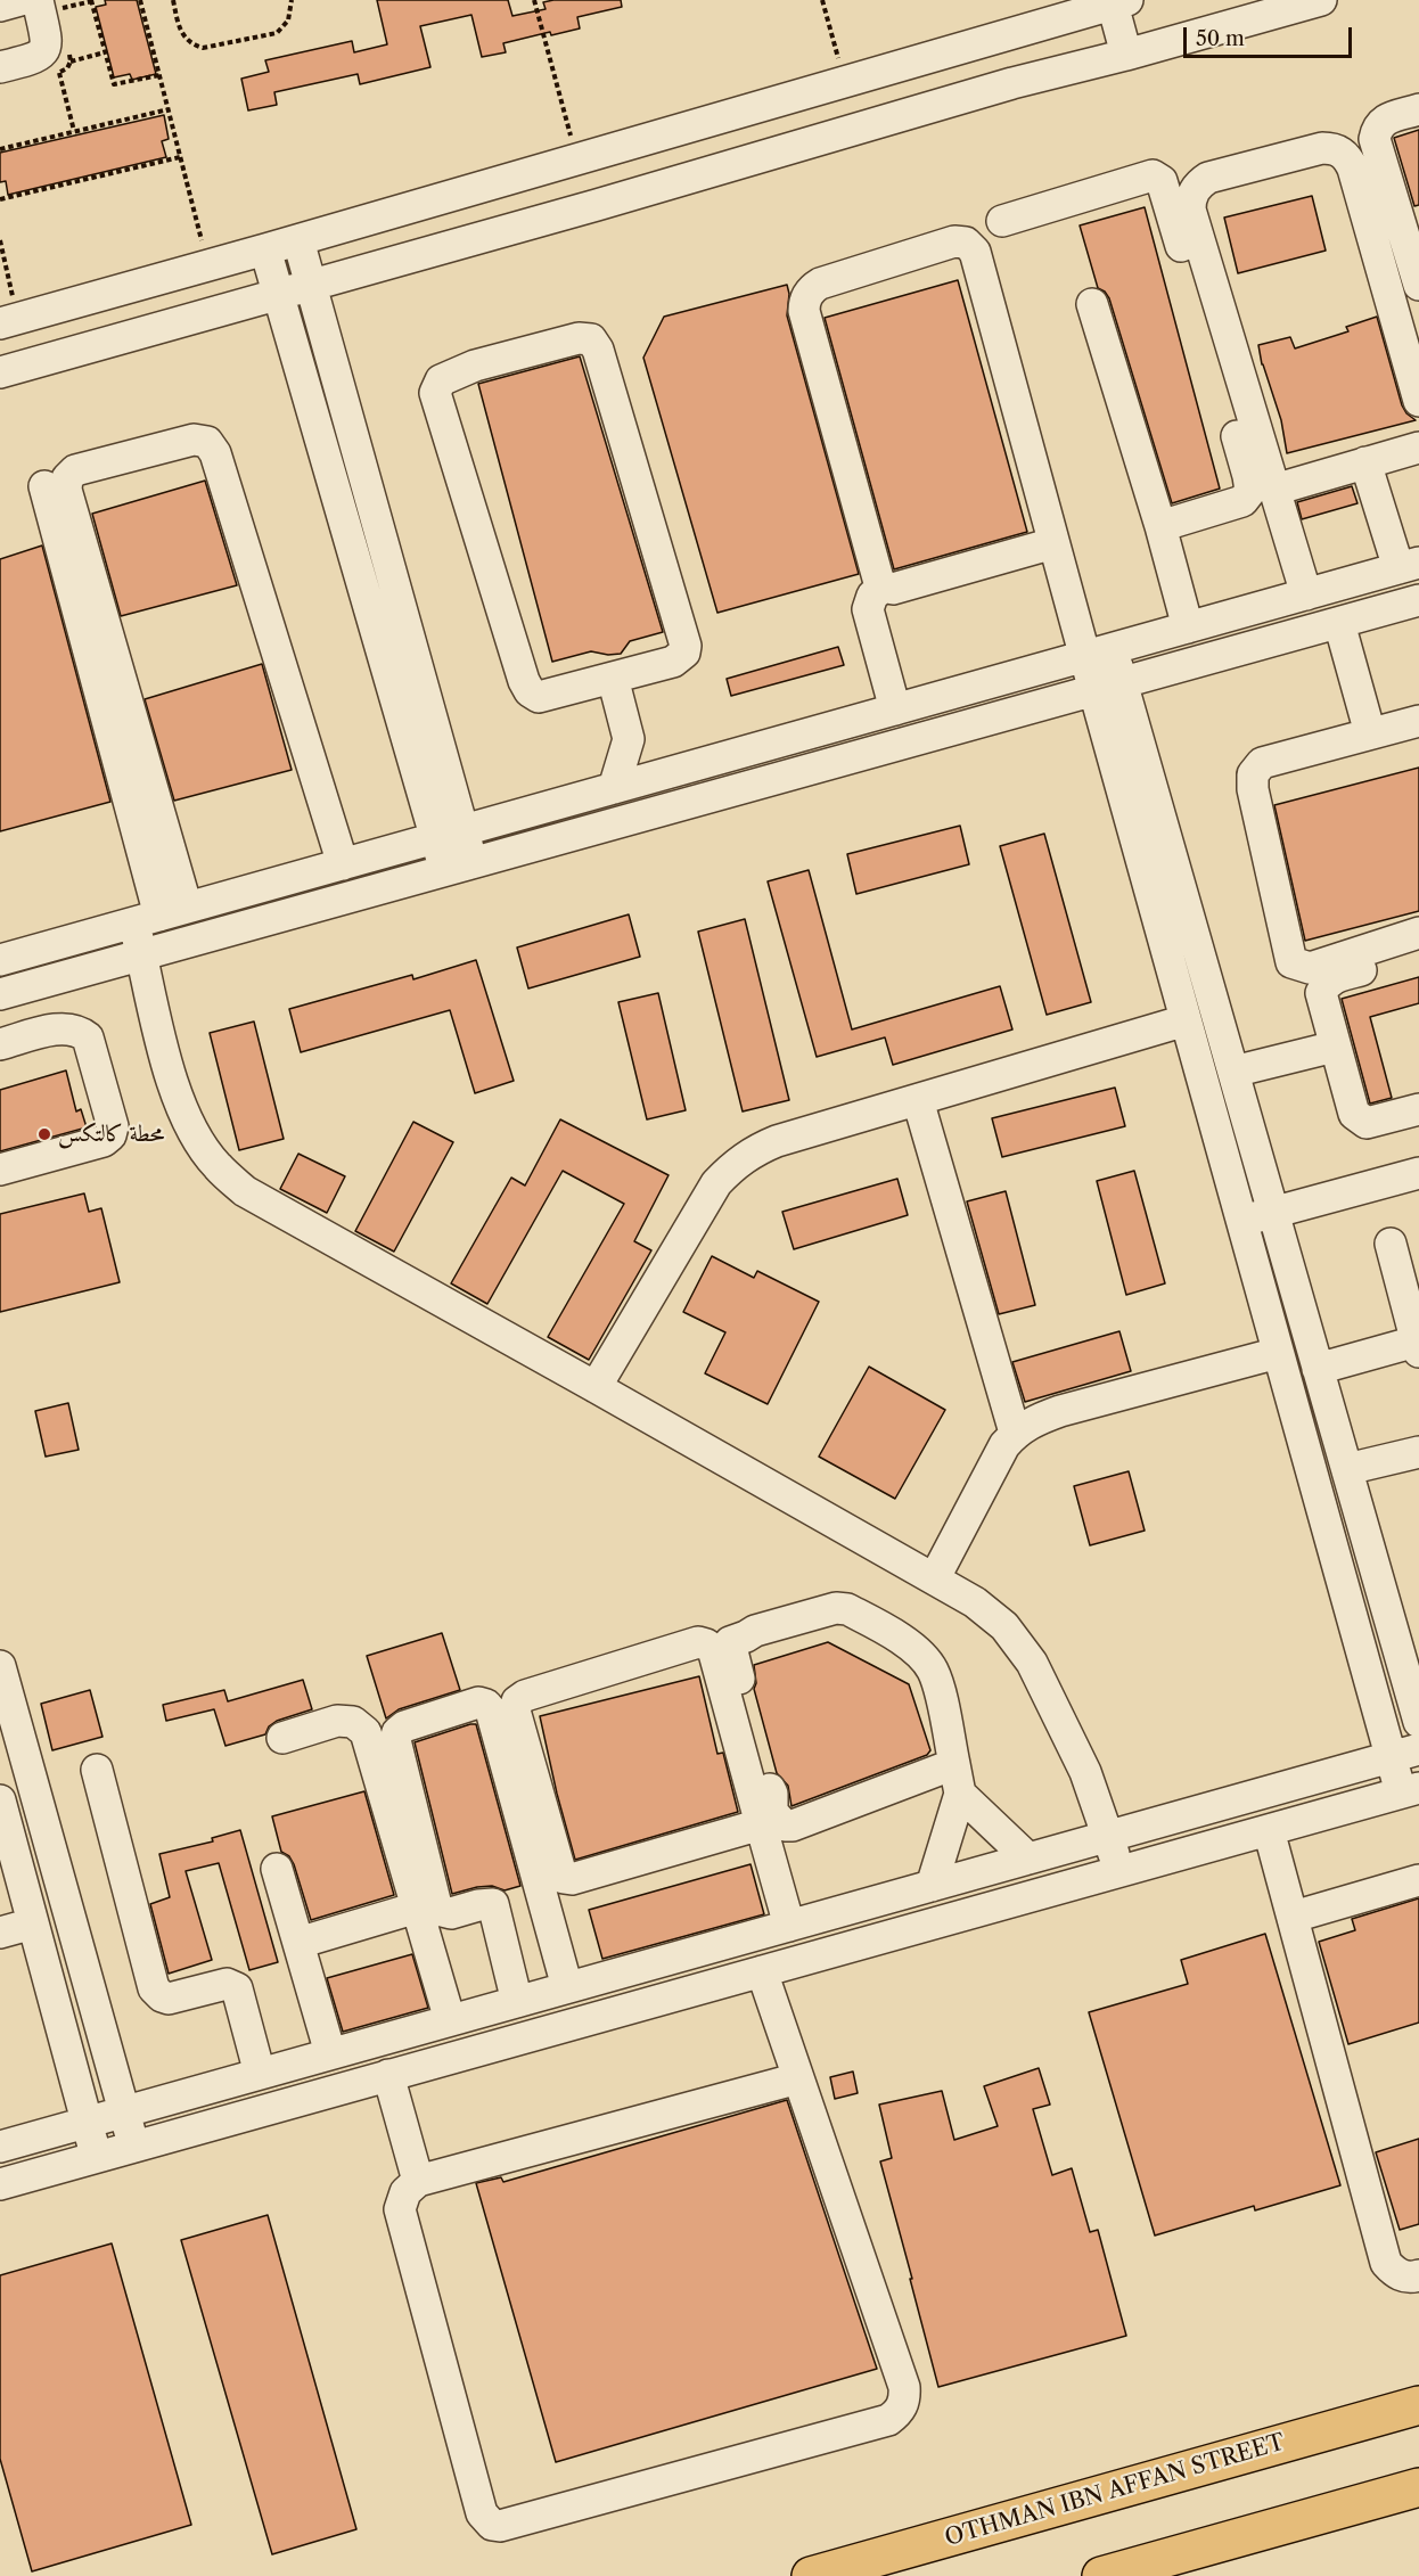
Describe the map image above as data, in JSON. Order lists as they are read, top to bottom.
{
  "streets": {
    "main road": ["OTHMAN IBN AFFAN STREET"]
  },
  "places": ["محطة كالتكس"],
  "scale_bar": "50 m"
}
